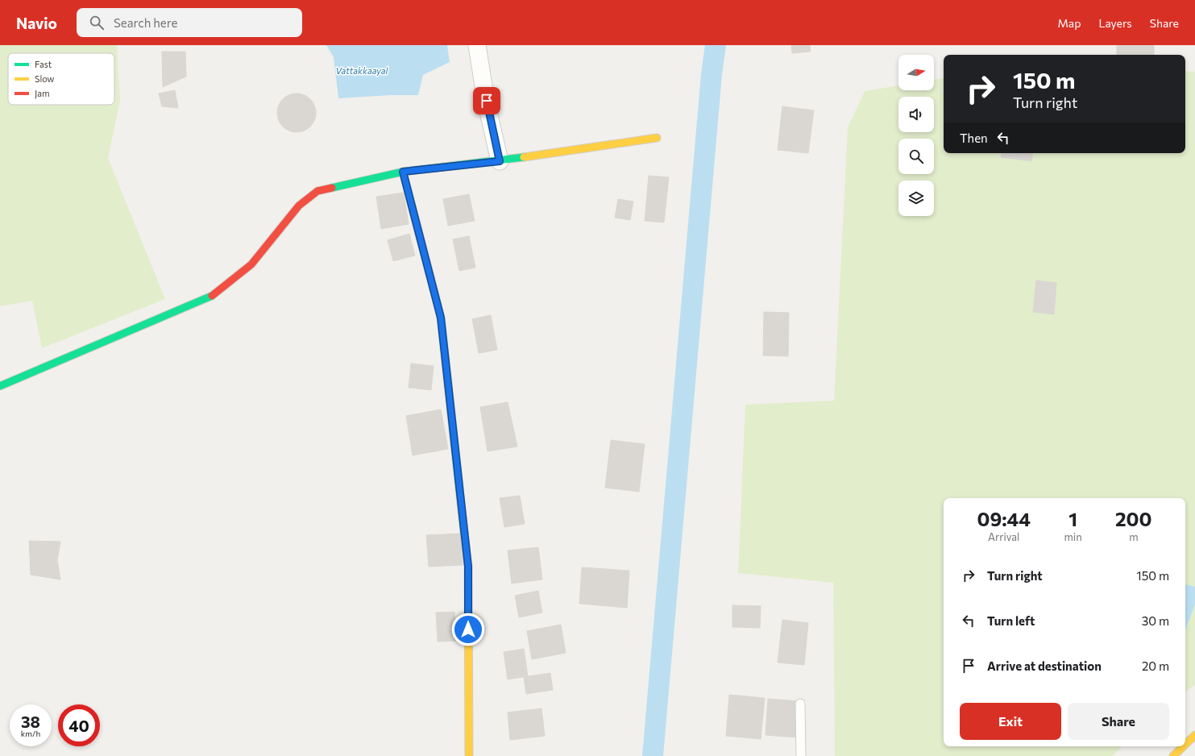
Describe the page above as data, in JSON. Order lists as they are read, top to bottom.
{
  "water": ["Vattakkaayal"],
  "legend": ["Fast", "Slow", "Jam"],
  "north": "right",
  "page": {
    "header": "Navio",
    "search": "Search here",
    "nav": ["Map", "Layers", "Share"],
    "turn": ["150 m", "Turn right"],
    "then": "Then",
    "eta": [
      "09:44",
      "Arrival",
      "1",
      "min",
      "200",
      "m"
    ],
    "list": [
      {
        "name": "Turn right",
        "value": "150 m"
      },
      {
        "name": "Turn left",
        "value": "30 m"
      },
      {
        "name": "Arrive at destination",
        "value": "20 m"
      }
    ],
    "buttons": ["Exit", "Share"],
    "speed": "38 km/h",
    "limit": "40"
  }
}
